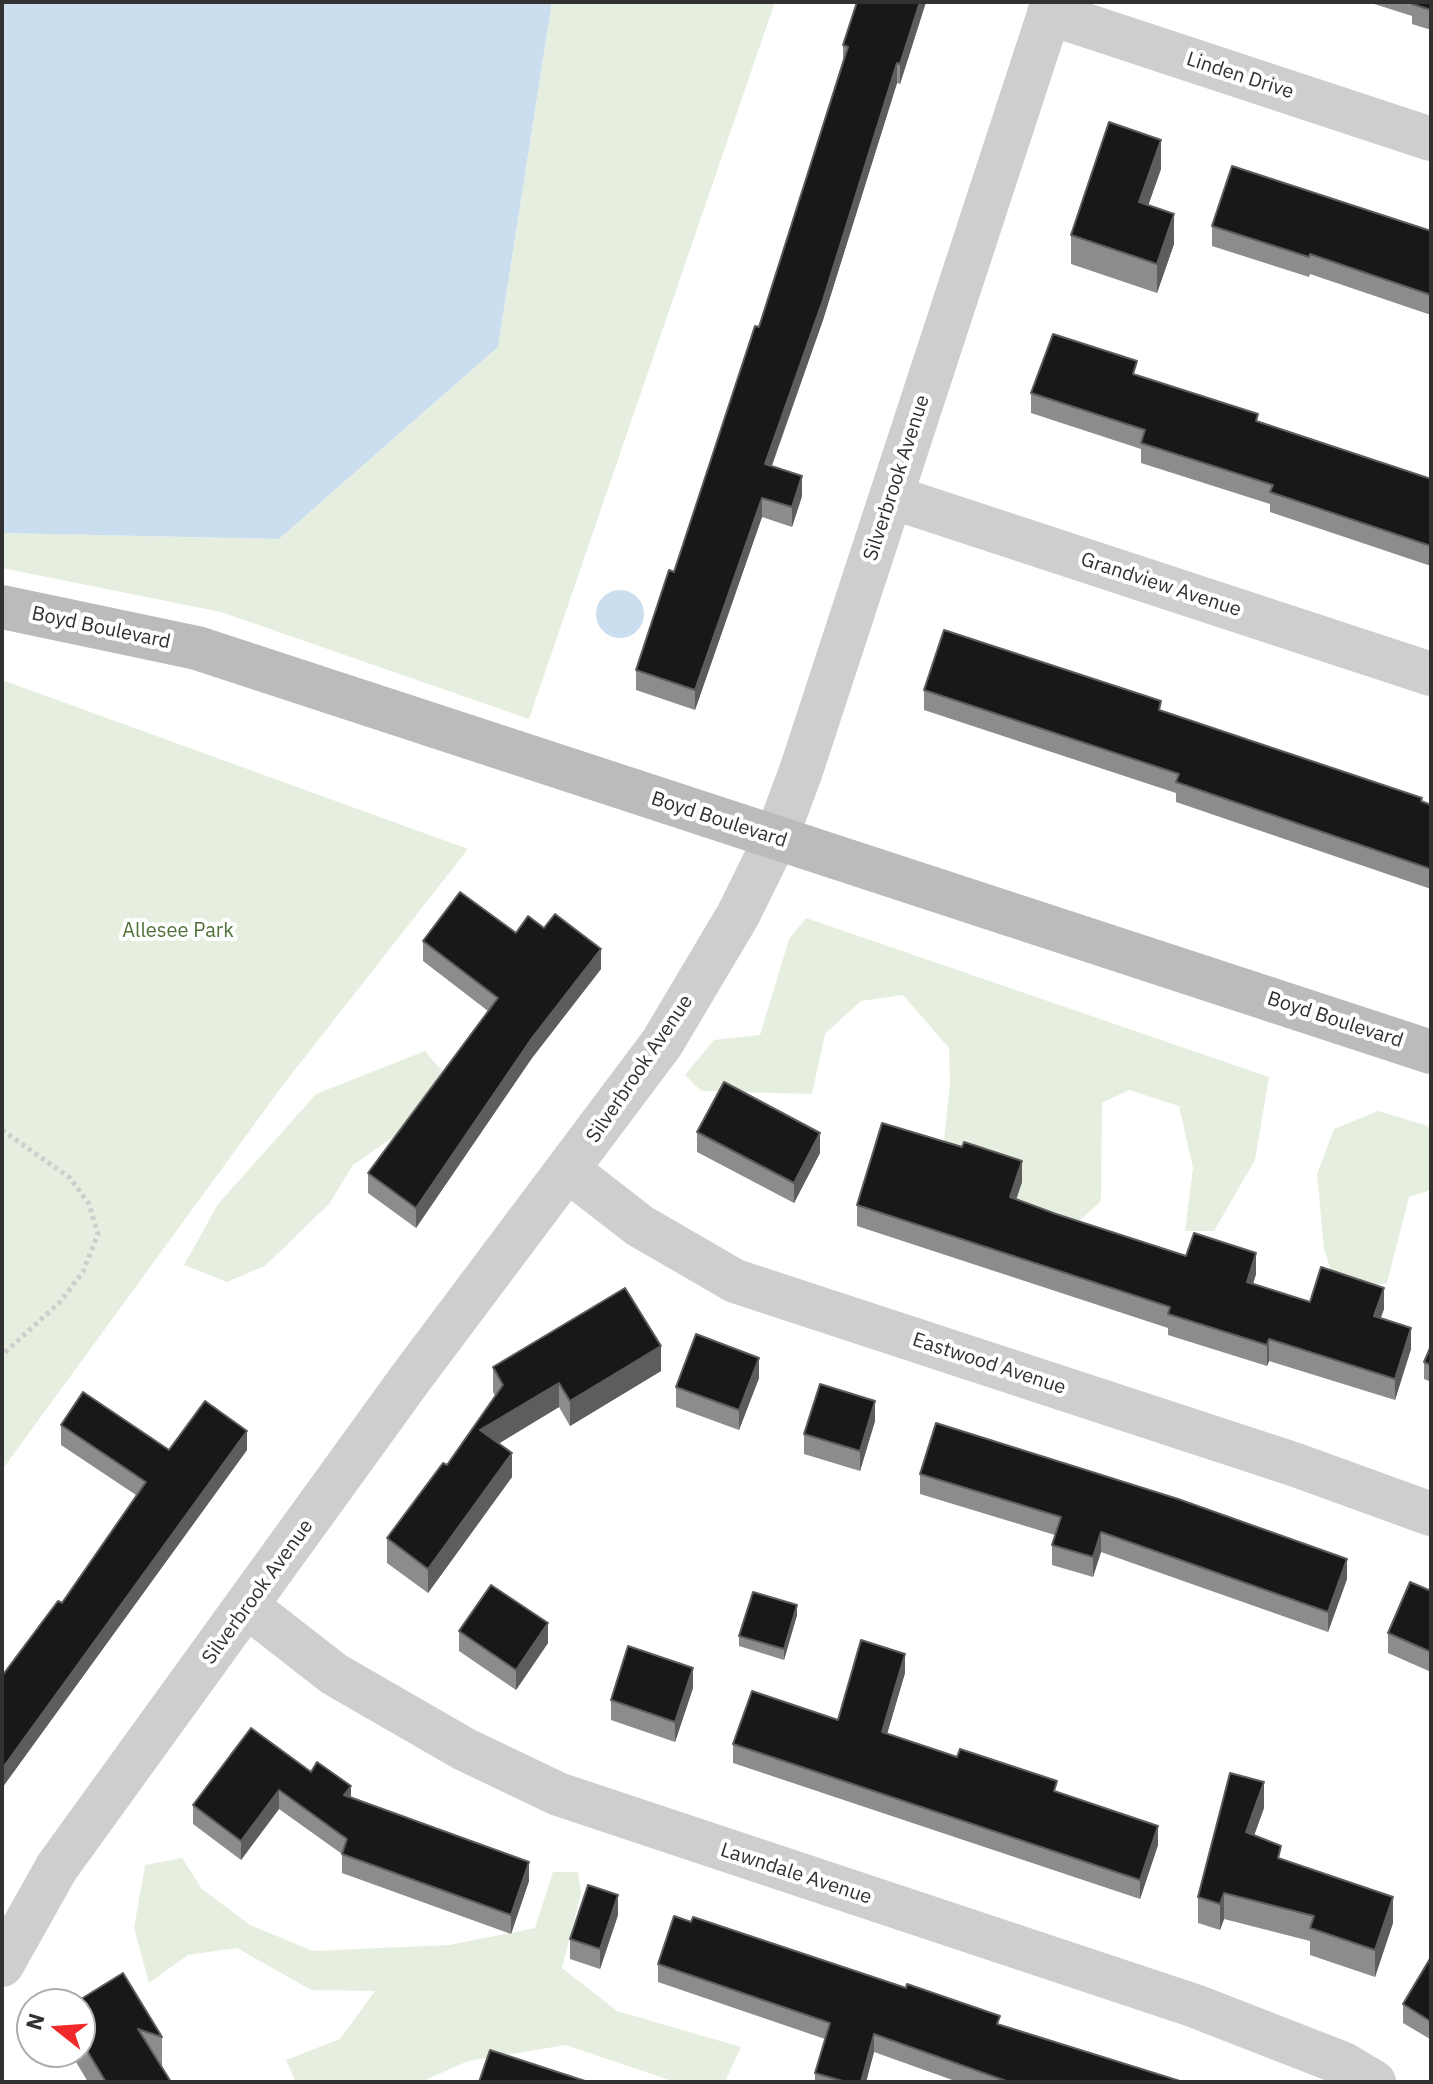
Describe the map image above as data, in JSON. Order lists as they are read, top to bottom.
{
  "streets": {
    "street": [
      "Linden Drive",
      "Silverbrook Avenue",
      "Grandview Avenue",
      "Boyd Boulevard",
      "Eastwood Avenue",
      "Lawndale Avenue"
    ]
  },
  "crossings": [
    ["Linden Drive", "Silverbrook Avenue"],
    ["Silverbrook Avenue", "Grandview Avenue"],
    ["Silverbrook Avenue", "Boyd Boulevard"],
    ["Silverbrook Avenue", "Eastwood Avenue"],
    ["Silverbrook Avenue", "Lawndale Avenue"]
  ],
  "parks": ["Allesee Park"],
  "north": "left"
}
